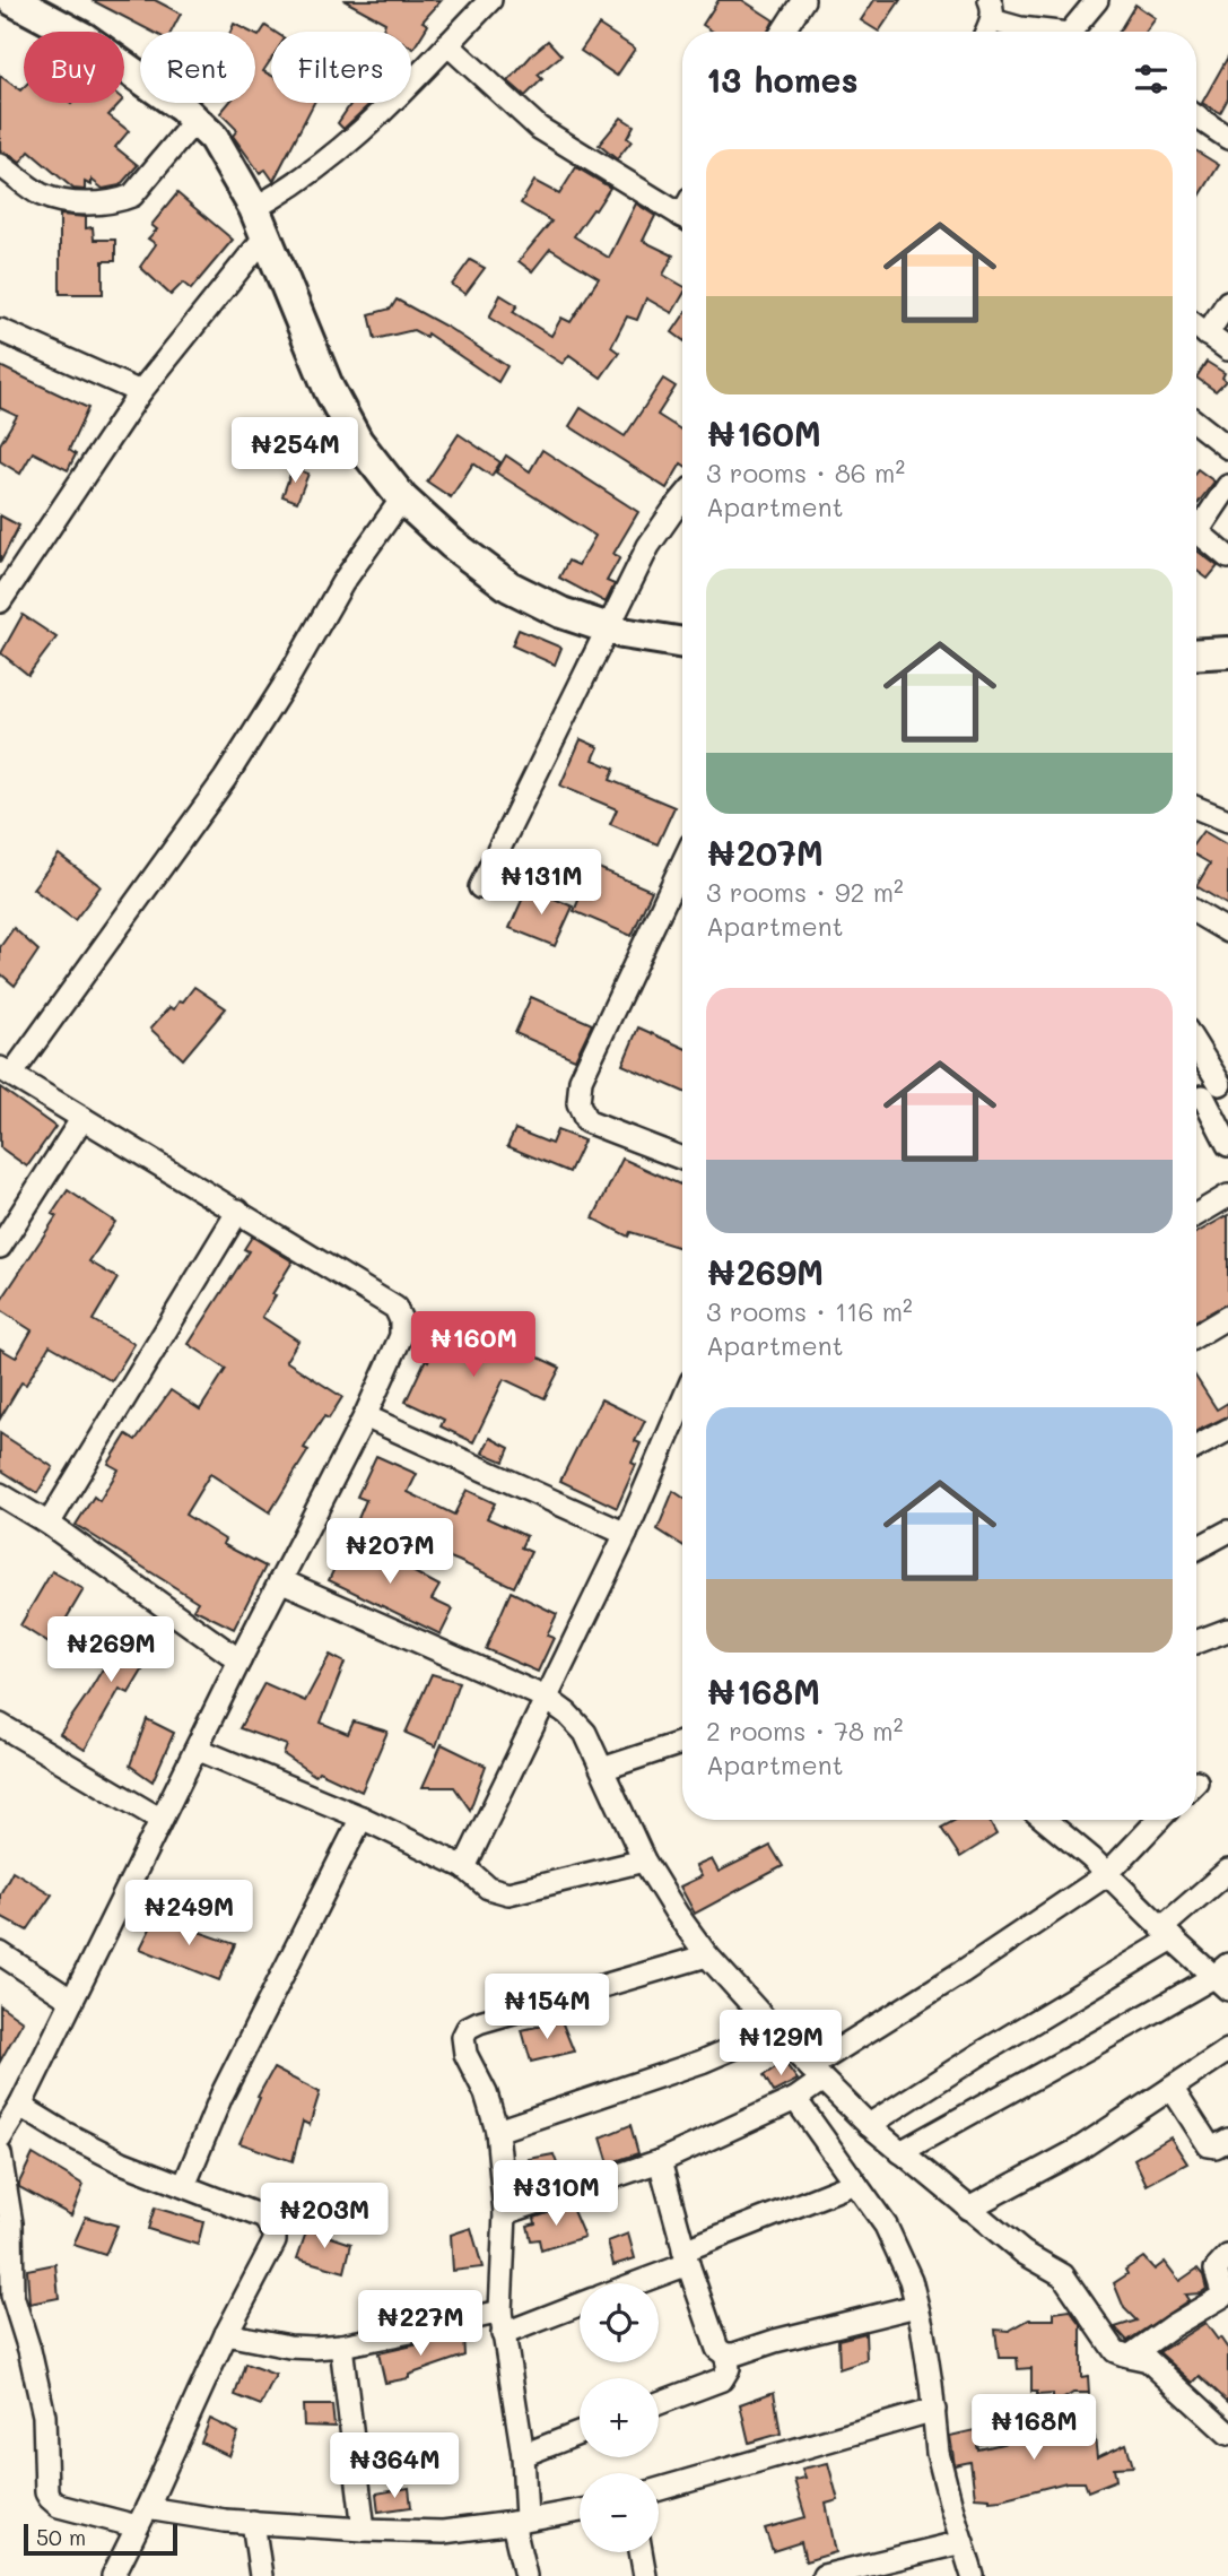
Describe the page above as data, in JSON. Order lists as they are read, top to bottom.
{
  "scale_bar": "50 m",
  "page": {
    "chip": ["Buy", "Rent", "Filters"],
    "heading": "13 homes",
    "list": [
      {
        "name": "₦160M",
        "note": "3 rooms · 86 m² · Apartment"
      },
      {
        "name": "₦207M",
        "note": "3 rooms · 92 m² · Apartment"
      },
      {
        "name": "₦269M",
        "note": "3 rooms · 116 m² · Apartment"
      },
      {
        "name": "₦168M",
        "note": "2 rooms · 78 m² · Apartment"
      }
    ],
    "price": [
      "₦254M",
      "₦131M",
      "₦160M",
      "₦207M",
      "₦269M",
      "₦249M",
      "₦154M",
      "₦129M",
      "₦310M",
      "₦203M",
      "₦227M",
      "₦168M",
      "₦364M"
    ],
    "map_buttons": ["+", "−"],
    "scale": "50 m"
  }
}
